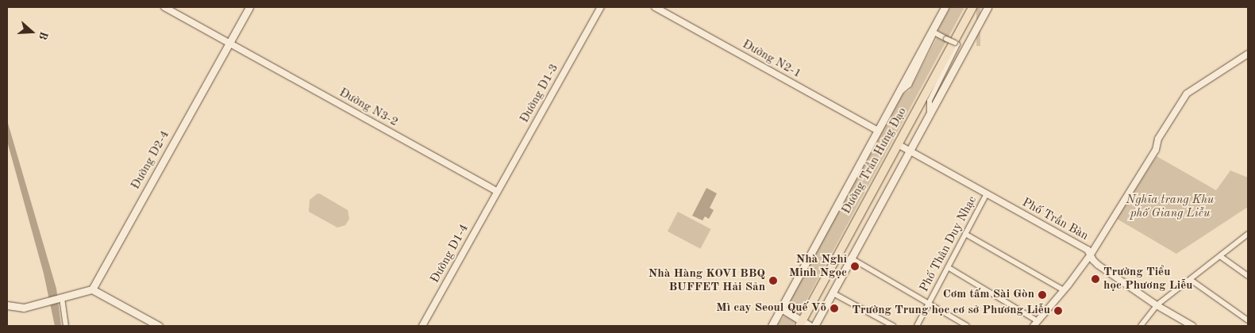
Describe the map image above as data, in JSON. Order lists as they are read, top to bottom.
{
  "streets": {
    "highway": ["Đường Trần Hưng Đạo"],
    "main road": ["Đường D2-4"],
    "street": [
      "Đường N2-1",
      "Đường D1-3",
      "Đường N3-2",
      "Phố Trần Bàn",
      "Phố Thân Duy Nhạc",
      "Đường D1-4"
    ]
  },
  "crossings": [
    ["Đường N2-1", "Đường Trần Hưng Đạo"],
    ["Đường D1-3", "Đường N3-2"],
    ["Đường D1-3", "Đường D1-4"],
    ["Đường N3-2", "Đường D2-4"],
    ["Đường N3-2", "Đường D1-4"],
    ["Đường Trần Hưng Đạo", "Phố Trần Bàn"],
    ["Phố Trần Bàn", "Phố Thân Duy Nhạc"]
  ],
  "parks": ["Nghĩa trang Khu phố Giang Liễu"],
  "places": [
    "Nhà Nghỉ Minh Ngọc",
    "Trường Tiểu học Phương Liễu",
    "Nhà Hàng KOVI BBQ BUFFET Hải Sản",
    "Cơm tấm Sài Gòn",
    "Mì cay Seoul Quế Võ",
    "Trường Trung học cơ sở Phương Liễu"
  ],
  "north": "right"
}
